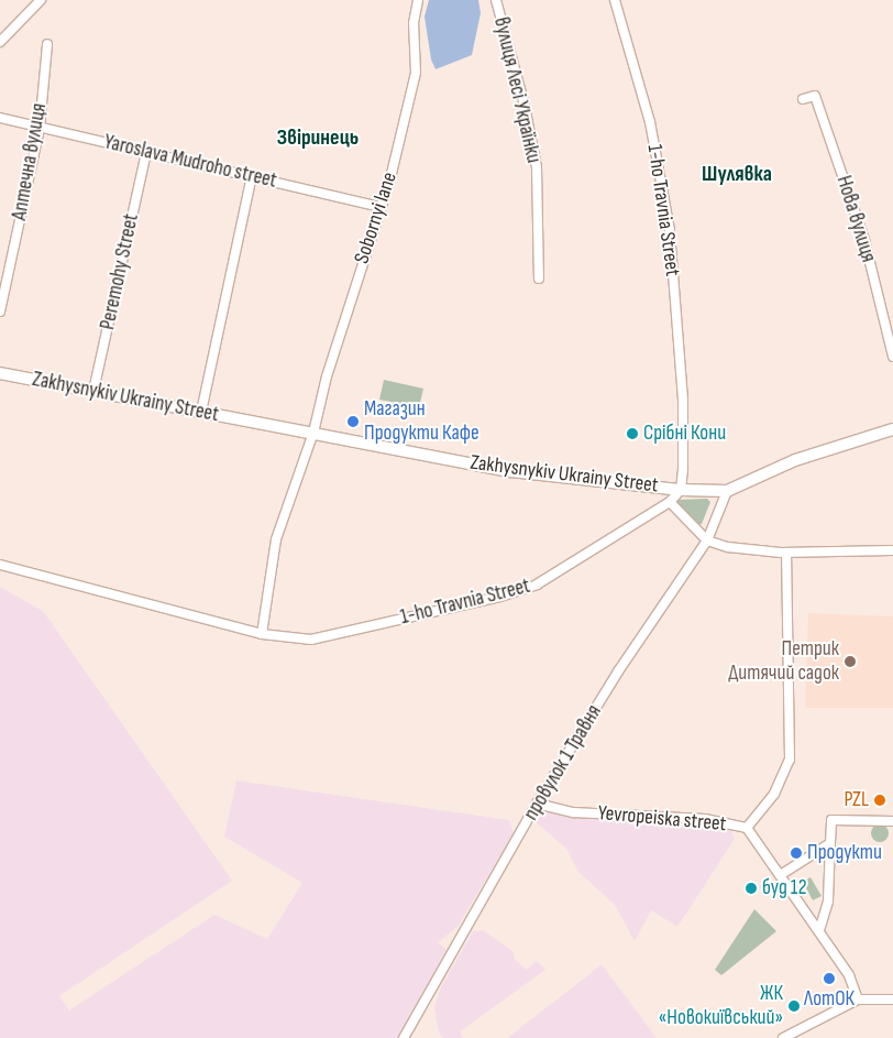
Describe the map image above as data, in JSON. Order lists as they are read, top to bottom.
{
  "streets": {
    "street": [
      "вулиця Лесі Українки",
      "Аптечна вулиця",
      "Yaroslava Mudroho street",
      "1-ho Travnia Street",
      "Sobornyi lane",
      "Нова вулиця",
      "Peremohy Street",
      "Zakhysnykiv Ukrainy Street",
      "провулок 1 Травня",
      "Yevropeiska street"
    ]
  },
  "crossings": [
    ["Аптечна вулиця", "Yaroslava Mudroho street"],
    ["Yaroslava Mudroho street", "Sobornyi lane"],
    ["Yaroslava Mudroho street", "Peremohy Street"],
    ["1-ho Travnia Street", "Sobornyi lane"],
    ["1-ho Travnia Street", "Zakhysnykiv Ukrainy Street"],
    ["Sobornyi lane", "Zakhysnykiv Ukrainy Street"],
    ["Peremohy Street", "Zakhysnykiv Ukrainy Street"],
    ["Zakhysnykiv Ukrainy Street", "провулок 1 Травня"],
    ["провулок 1 Травня", "Yevropeiska street"]
  ],
  "districts": ["Звіринець", "Шулявка"],
  "places": [
    "Магазин Продукти Кафе",
    "Срібні Кони",
    "Петрик Дитячий садок",
    "PZL",
    "Продукти",
    "буд 12",
    "ЛотОК",
    "ЖК «Новокиївський»"
  ]
}
